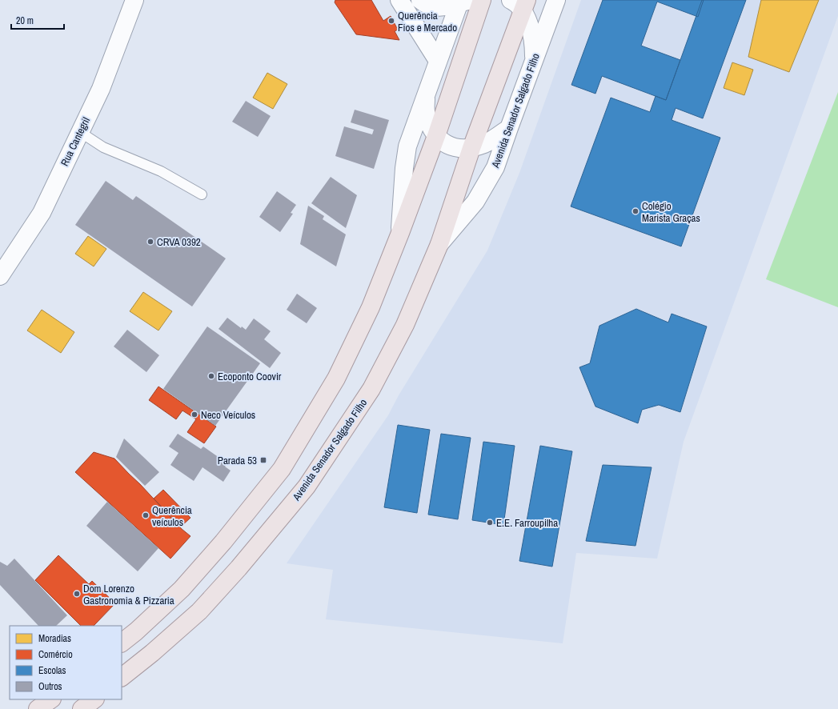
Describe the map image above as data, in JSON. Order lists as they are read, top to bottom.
{
  "streets": {
    "main road": ["Avenida Senador Salgado Filho"],
    "street": ["Rua Cantegril"]
  },
  "places": {
    "other": [
      "Querência Fios e Mercado",
      "Colégio Marista Graças",
      "CRVA 0392",
      "Ecoponto Coovir",
      "Neco Veículos",
      "Querência veículos",
      "E.E. Farroupilha",
      "Dom Lorenzo Gastronomia & Pizzaria"
    ],
    "transit": ["Parada 53"]
  },
  "legend": [
    "Moradias",
    "Comércio",
    "Escolas",
    "Outros"
  ],
  "scale_bar": "20 m"
}
